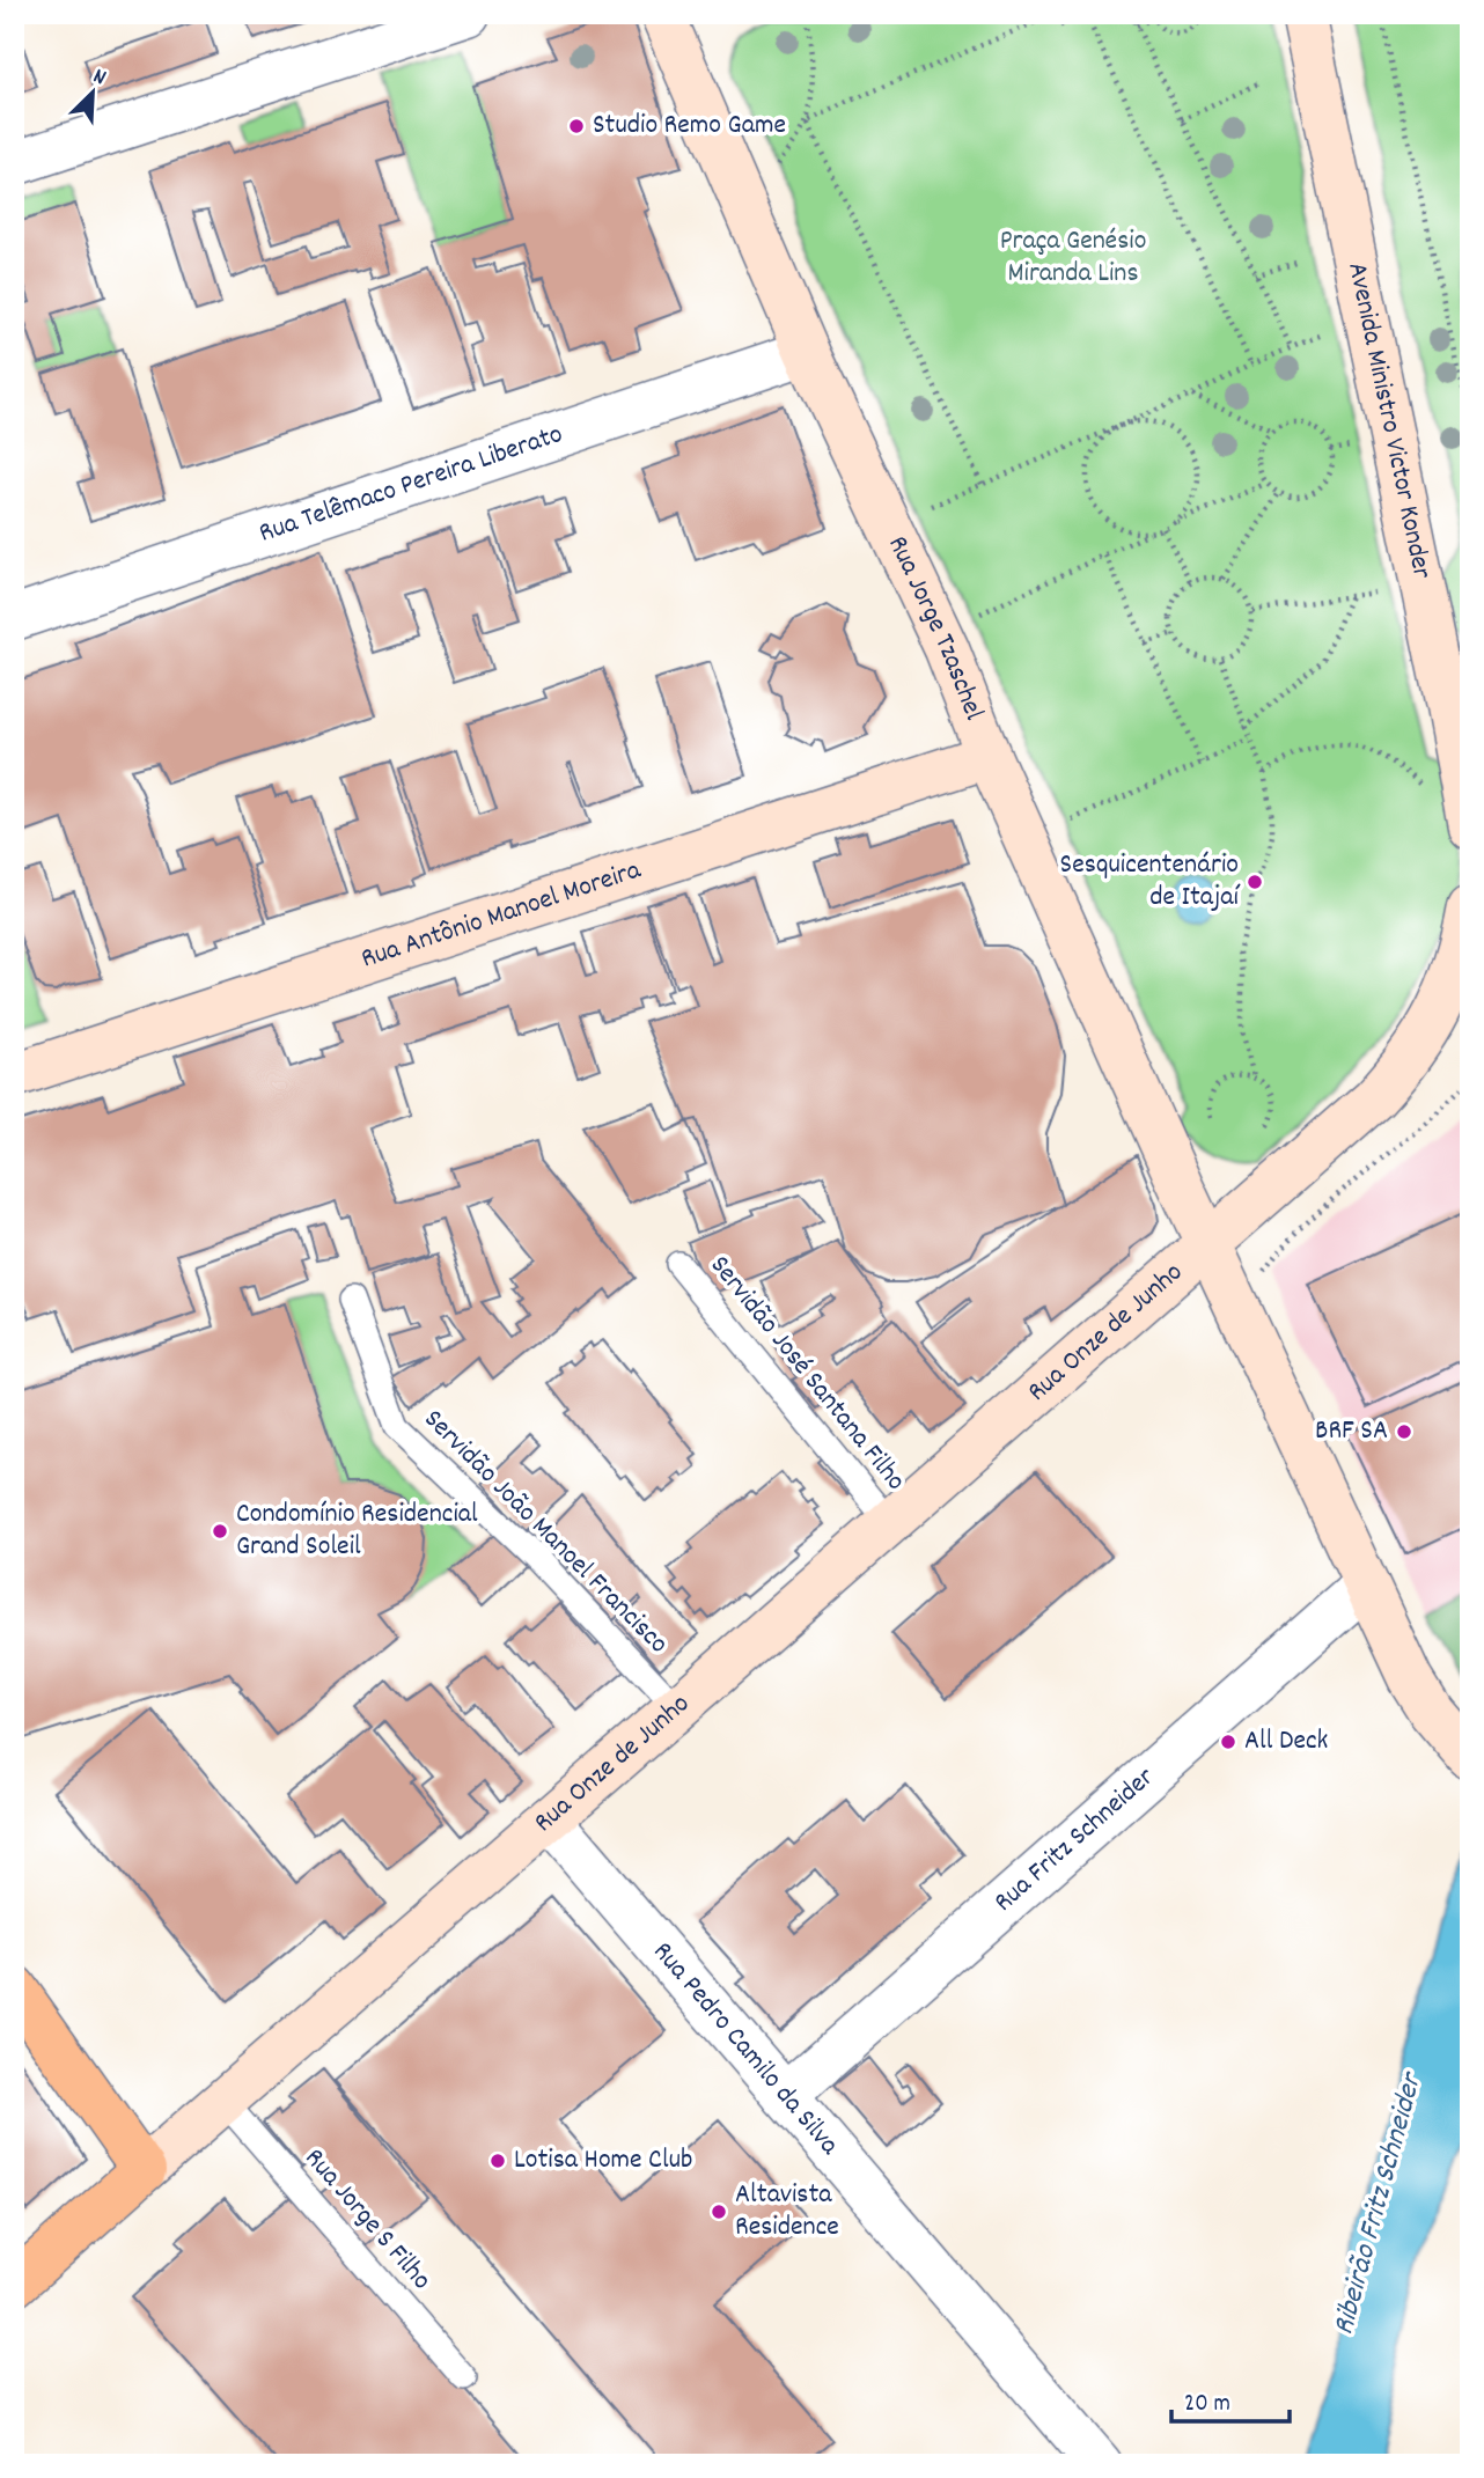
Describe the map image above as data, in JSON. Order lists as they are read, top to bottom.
{
  "streets": {
    "main road": [
      "Avenida Ministro Victor Konder",
      "Rua Jorge Tzaschel",
      "Rua Antônio Manoel Moreira",
      "Rua Onze de Junho"
    ],
    "street": ["Rua Telêmaco Pereira Liberato", "Rua Fritz Schneider", "Rua Pedro Camilo da Silva"],
    "lane": ["Servidão José Santana Filho", "Servidão João Manoel Francisco", "Rua Jorge S Filho"]
  },
  "crossings": [
    ["Rua Telêmaco Pereira Liberato", "Rua Jorge Tzaschel"],
    ["Rua Jorge Tzaschel", "Rua Antônio Manoel Moreira"],
    ["Rua Jorge Tzaschel", "Rua Onze de Junho"],
    ["Rua Jorge Tzaschel", "Rua Fritz Schneider"],
    ["Rua Onze de Junho", "Servidão José Santana Filho"],
    ["Rua Onze de Junho", "Servidão João Manoel Francisco"],
    ["Rua Onze de Junho", "Rua Pedro Camilo da Silva"],
    ["Rua Onze de Junho", "Rua Jorge S Filho"],
    ["Rua Fritz Schneider", "Rua Pedro Camilo da Silva"]
  ],
  "water": ["Ribeirão Fritz Schneider"],
  "parks": ["Praça Genésio Miranda Lins"],
  "places": [
    "Studio Remo Game",
    "Sesquicentenário de Itajaí",
    "BRF SA",
    "Condomínio Residencial Grand Soleil",
    "All Deck",
    "Lotisa Home Club",
    "Altavista Residence"
  ],
  "scale_bar": "20 m",
  "north": "top right"
}
